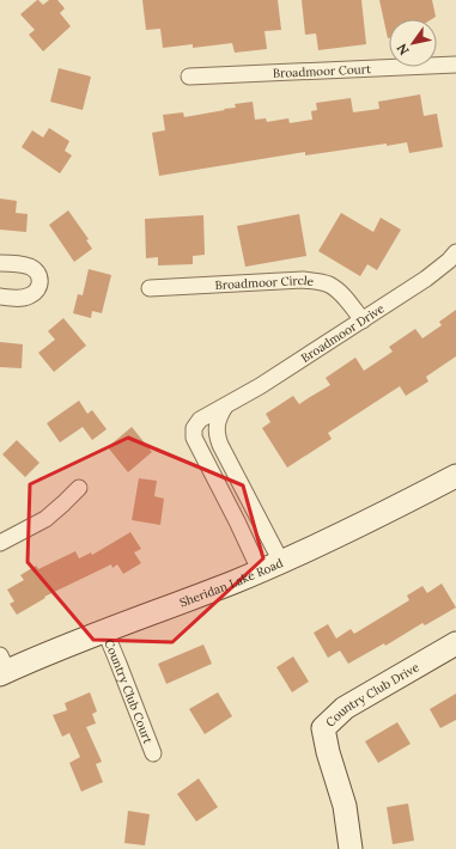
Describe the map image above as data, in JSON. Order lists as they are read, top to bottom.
{
  "streets": {
    "main road": ["Sheridan Lake Road", "Country Club Drive"],
    "street": [
      "Broadmoor Court",
      "Broadmoor Circle",
      "Broadmoor Drive",
      "Country Club Court"
    ]
  },
  "crossings": [
    ["Broadmoor Circle", "Broadmoor Drive"],
    ["Broadmoor Drive", "Sheridan Lake Road"],
    ["Sheridan Lake Road", "Country Club Court"]
  ],
  "north": "bottom left"
}
